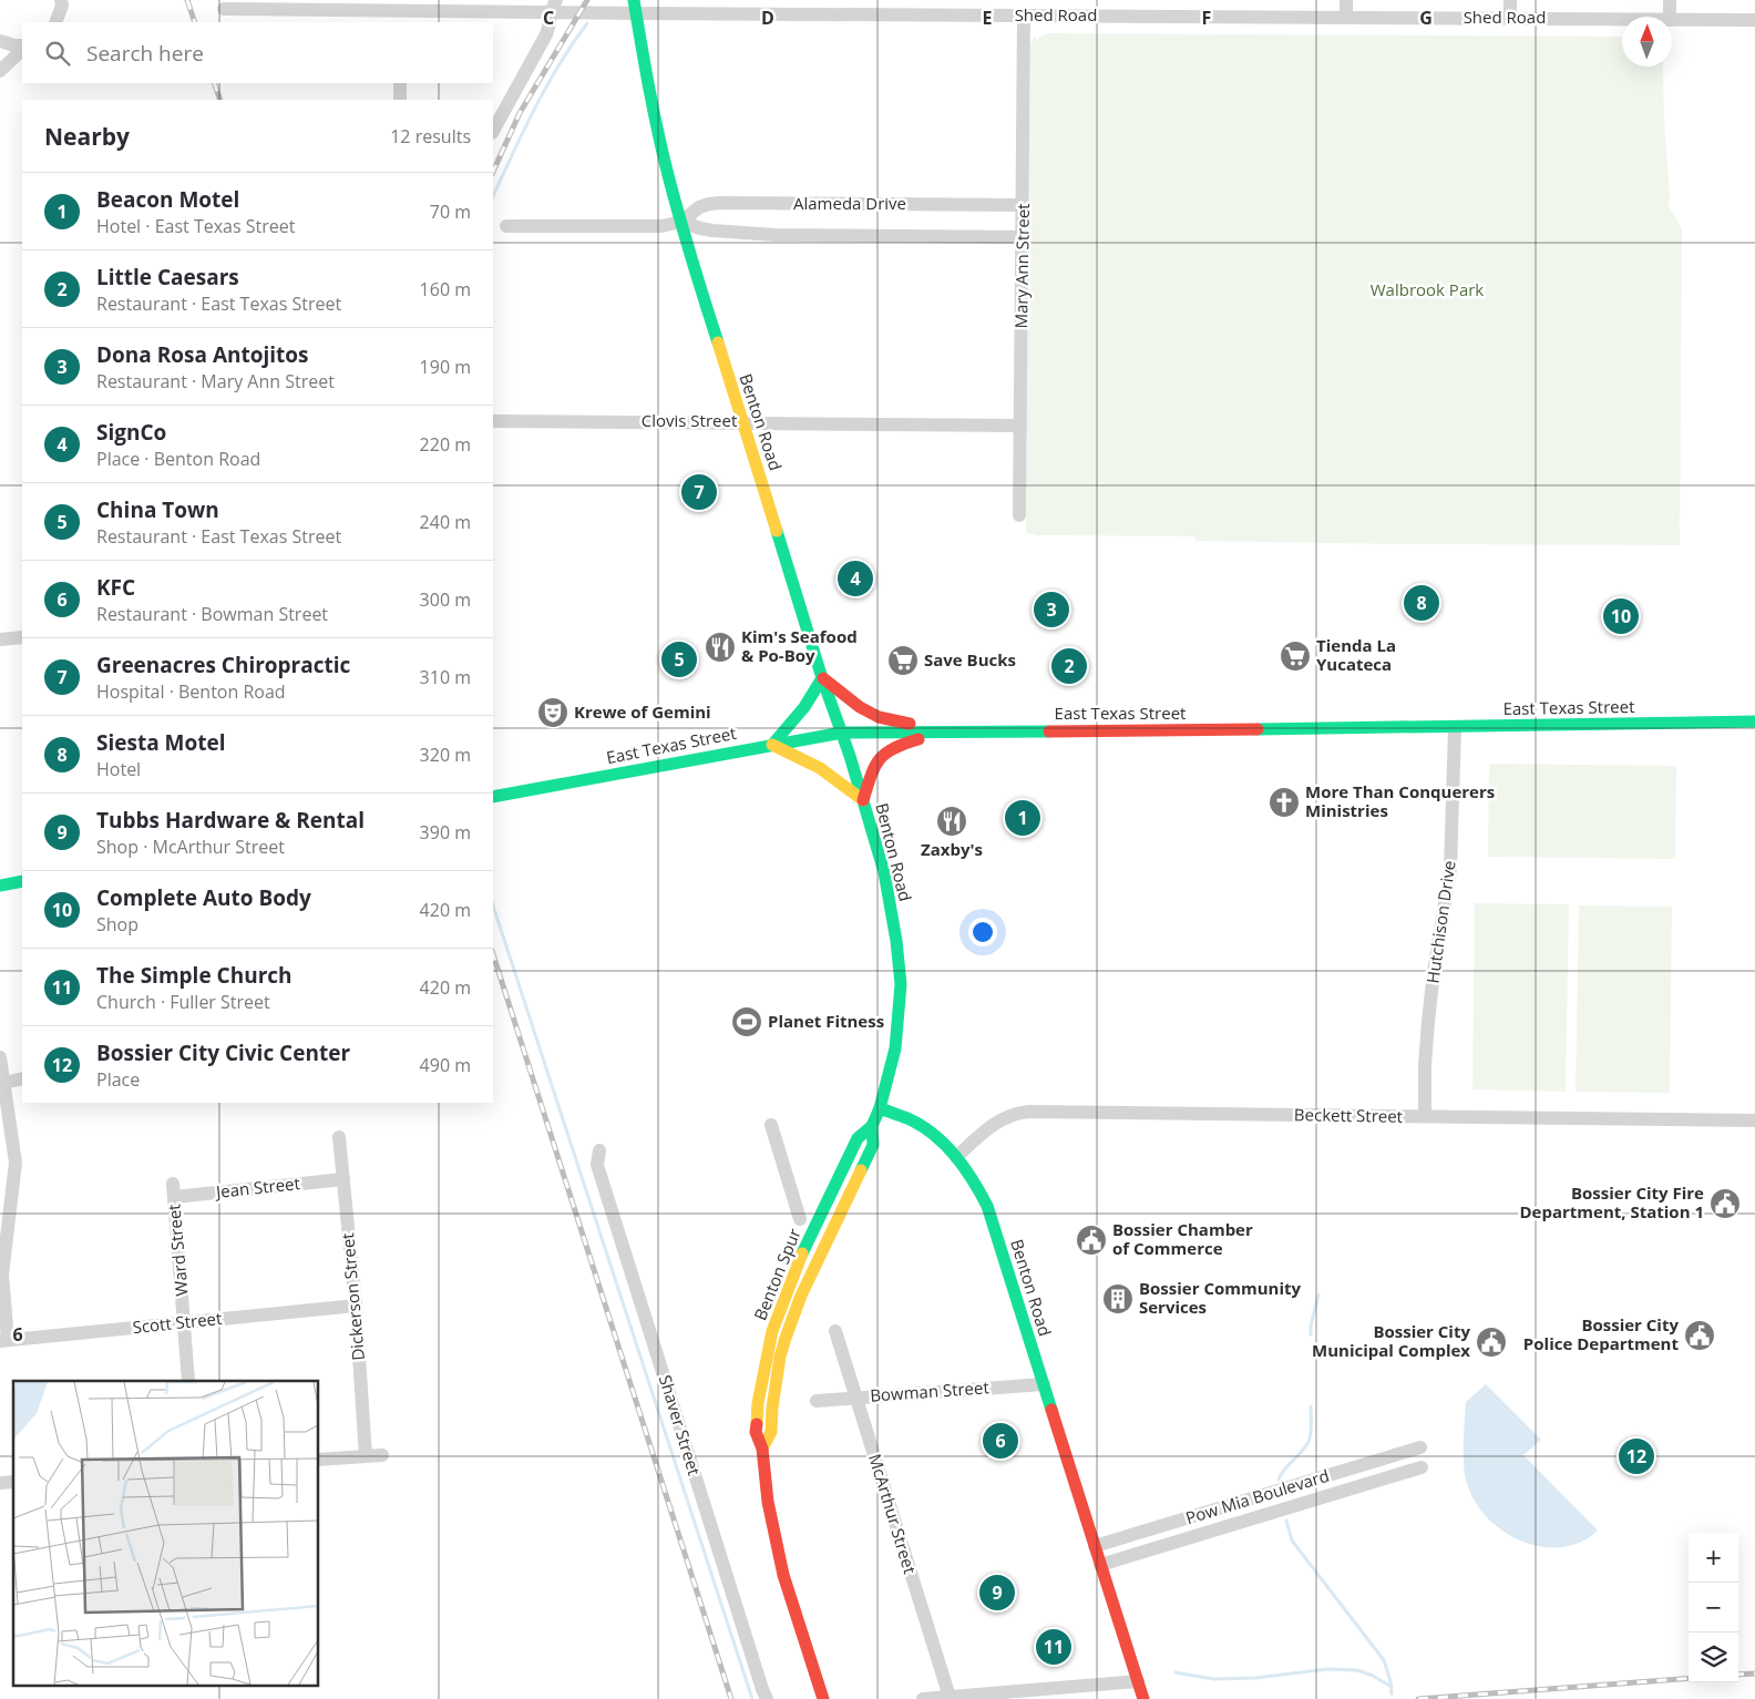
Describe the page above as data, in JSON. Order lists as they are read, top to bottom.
{
  "streets": {
    "main road": ["Benton Road", "East Texas Street", "Benton Spur"],
    "street": [
      "Shed Road",
      "Alameda Drive",
      "Mary Ann Street",
      "Clovis Street",
      "Hutchison Drive",
      "Beckett Street",
      "Jean Street",
      "Ward Street",
      "Dickerson Street",
      "Scott Street",
      "Bowman Street",
      "Shaver Street",
      "Pow Mia Boulevard",
      "McArthur Street"
    ]
  },
  "crossings": [
    ["Shed Road", "Mary Ann Street"],
    ["Shed Road", "Benton Road"],
    ["Alameda Drive", "Mary Ann Street"],
    ["Alameda Drive", "Benton Road"],
    ["Mary Ann Street", "Clovis Street"],
    ["Clovis Street", "Benton Road"],
    ["Benton Road", "East Texas Street"],
    ["Benton Road", "Beckett Street"],
    ["Benton Road", "Benton Spur"],
    ["Benton Road", "Bowman Street"],
    ["Benton Road", "Pow Mia Boulevard"],
    ["East Texas Street", "Hutchison Drive"],
    ["Hutchison Drive", "Beckett Street"],
    ["Jean Street", "Ward Street"],
    ["Jean Street", "Dickerson Street"],
    ["Ward Street", "Scott Street"],
    ["Dickerson Street", "Scott Street"],
    ["Bowman Street", "McArthur Street"]
  ],
  "parks": ["Walbrook Park"],
  "places": {
    "restaurant": ["Kim's Seafood & Po-Boy", "Zaxby's"],
    "supermarket": ["Tienda La Yucateca", "Save Bucks"],
    "theatre": ["Krewe of Gemini"],
    "church": ["More Than Conquerers Ministries"],
    "sports": ["Planet Fitness"],
    "public building": [
      "Bossier City Fire Department, Station 1",
      "Bossier Chamber of Commerce",
      "Bossier City Police Department",
      "Bossier City Municipal Complex"
    ],
    "building": ["Bossier Community Services"]
  },
  "north": "top",
  "page": {
    "search": "Search here",
    "heading": ["Nearby", "12 results"],
    "list": [
      {
        "mark": "1",
        "name": "Beacon Motel",
        "note": "Hotel · East Texas Street",
        "value": "70 m"
      },
      {
        "mark": "2",
        "name": "Little Caesars",
        "note": "Restaurant · East Texas Street",
        "value": "160 m"
      },
      {
        "mark": "3",
        "name": "Dona Rosa Antojitos",
        "note": "Restaurant · Mary Ann Street",
        "value": "190 m"
      },
      {
        "mark": "4",
        "name": "SignCo",
        "note": "Place · Benton Road",
        "value": "220 m"
      },
      {
        "mark": "5",
        "name": "China Town",
        "note": "Restaurant · East Texas Street",
        "value": "240 m"
      },
      {
        "mark": "6",
        "name": "KFC",
        "note": "Restaurant · Bowman Street",
        "value": "300 m"
      },
      {
        "mark": "7",
        "name": "Greenacres Chiropractic",
        "note": "Hospital · Benton Road",
        "value": "310 m"
      },
      {
        "mark": "8",
        "name": "Siesta Motel",
        "note": "Hotel",
        "value": "320 m"
      },
      {
        "mark": "9",
        "name": "Tubbs Hardware & Rental",
        "note": "Shop · McArthur Street",
        "value": "390 m"
      },
      {
        "mark": "10",
        "name": "Complete Auto Body",
        "note": "Shop",
        "value": "420 m"
      },
      {
        "mark": "11",
        "name": "The Simple Church",
        "note": "Church · Fuller Street",
        "value": "420 m"
      },
      {
        "mark": "12",
        "name": "Bossier City Civic Center",
        "note": "Place",
        "value": "490 m"
      }
    ],
    "pins": [
      "7",
      "4",
      "8",
      "3",
      "10",
      "5",
      "2",
      "1",
      "6",
      "12",
      "9",
      "11"
    ],
    "map_buttons": ["+", "−"]
  },
  "grid": {
    "columns": [
      "C",
      "D",
      "E",
      "F",
      "G"
    ],
    "rows": ["6"]
  }
}
